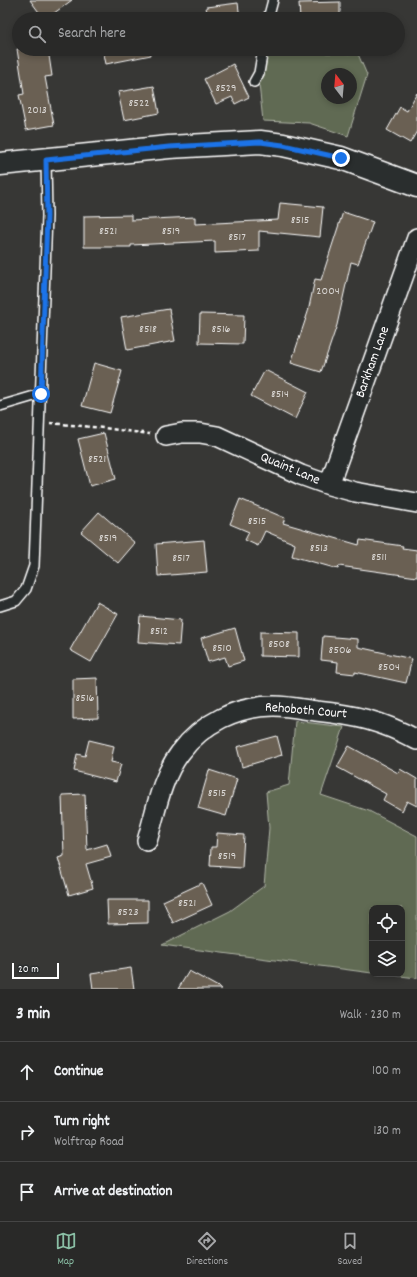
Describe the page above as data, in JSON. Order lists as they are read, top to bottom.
{
  "streets": {
    "street": ["Barkham Lane", "Quaint Lane", "Rehoboth Court"]
  },
  "crossings": [
    ["Barkham Lane", "Quaint Lane"]
  ],
  "house_numbers": [
    "8529",
    "8522",
    "2013",
    "8515",
    "8521",
    "8519",
    "8517",
    "2004",
    "8518",
    "8516",
    "8514",
    "8521",
    "8515",
    "8519",
    "8513",
    "8511",
    "8517",
    "8512",
    "8508",
    "8510",
    "8506",
    "8504",
    "8516",
    "8515",
    "8519",
    "8521",
    "8523"
  ],
  "scale_bar": "20 m",
  "north": "top",
  "page": {
    "search": "Search here",
    "scale": "20 m",
    "heading": ["3 min", "Walk · 230 m"],
    "list": [
      ["Continue", "100 m"],
      ["Turn right", "Wolftrap Road", "130 m"],
      "Arrive at destination"
    ],
    "nav": ["Map", "Directions", "Saved"]
  }
}
